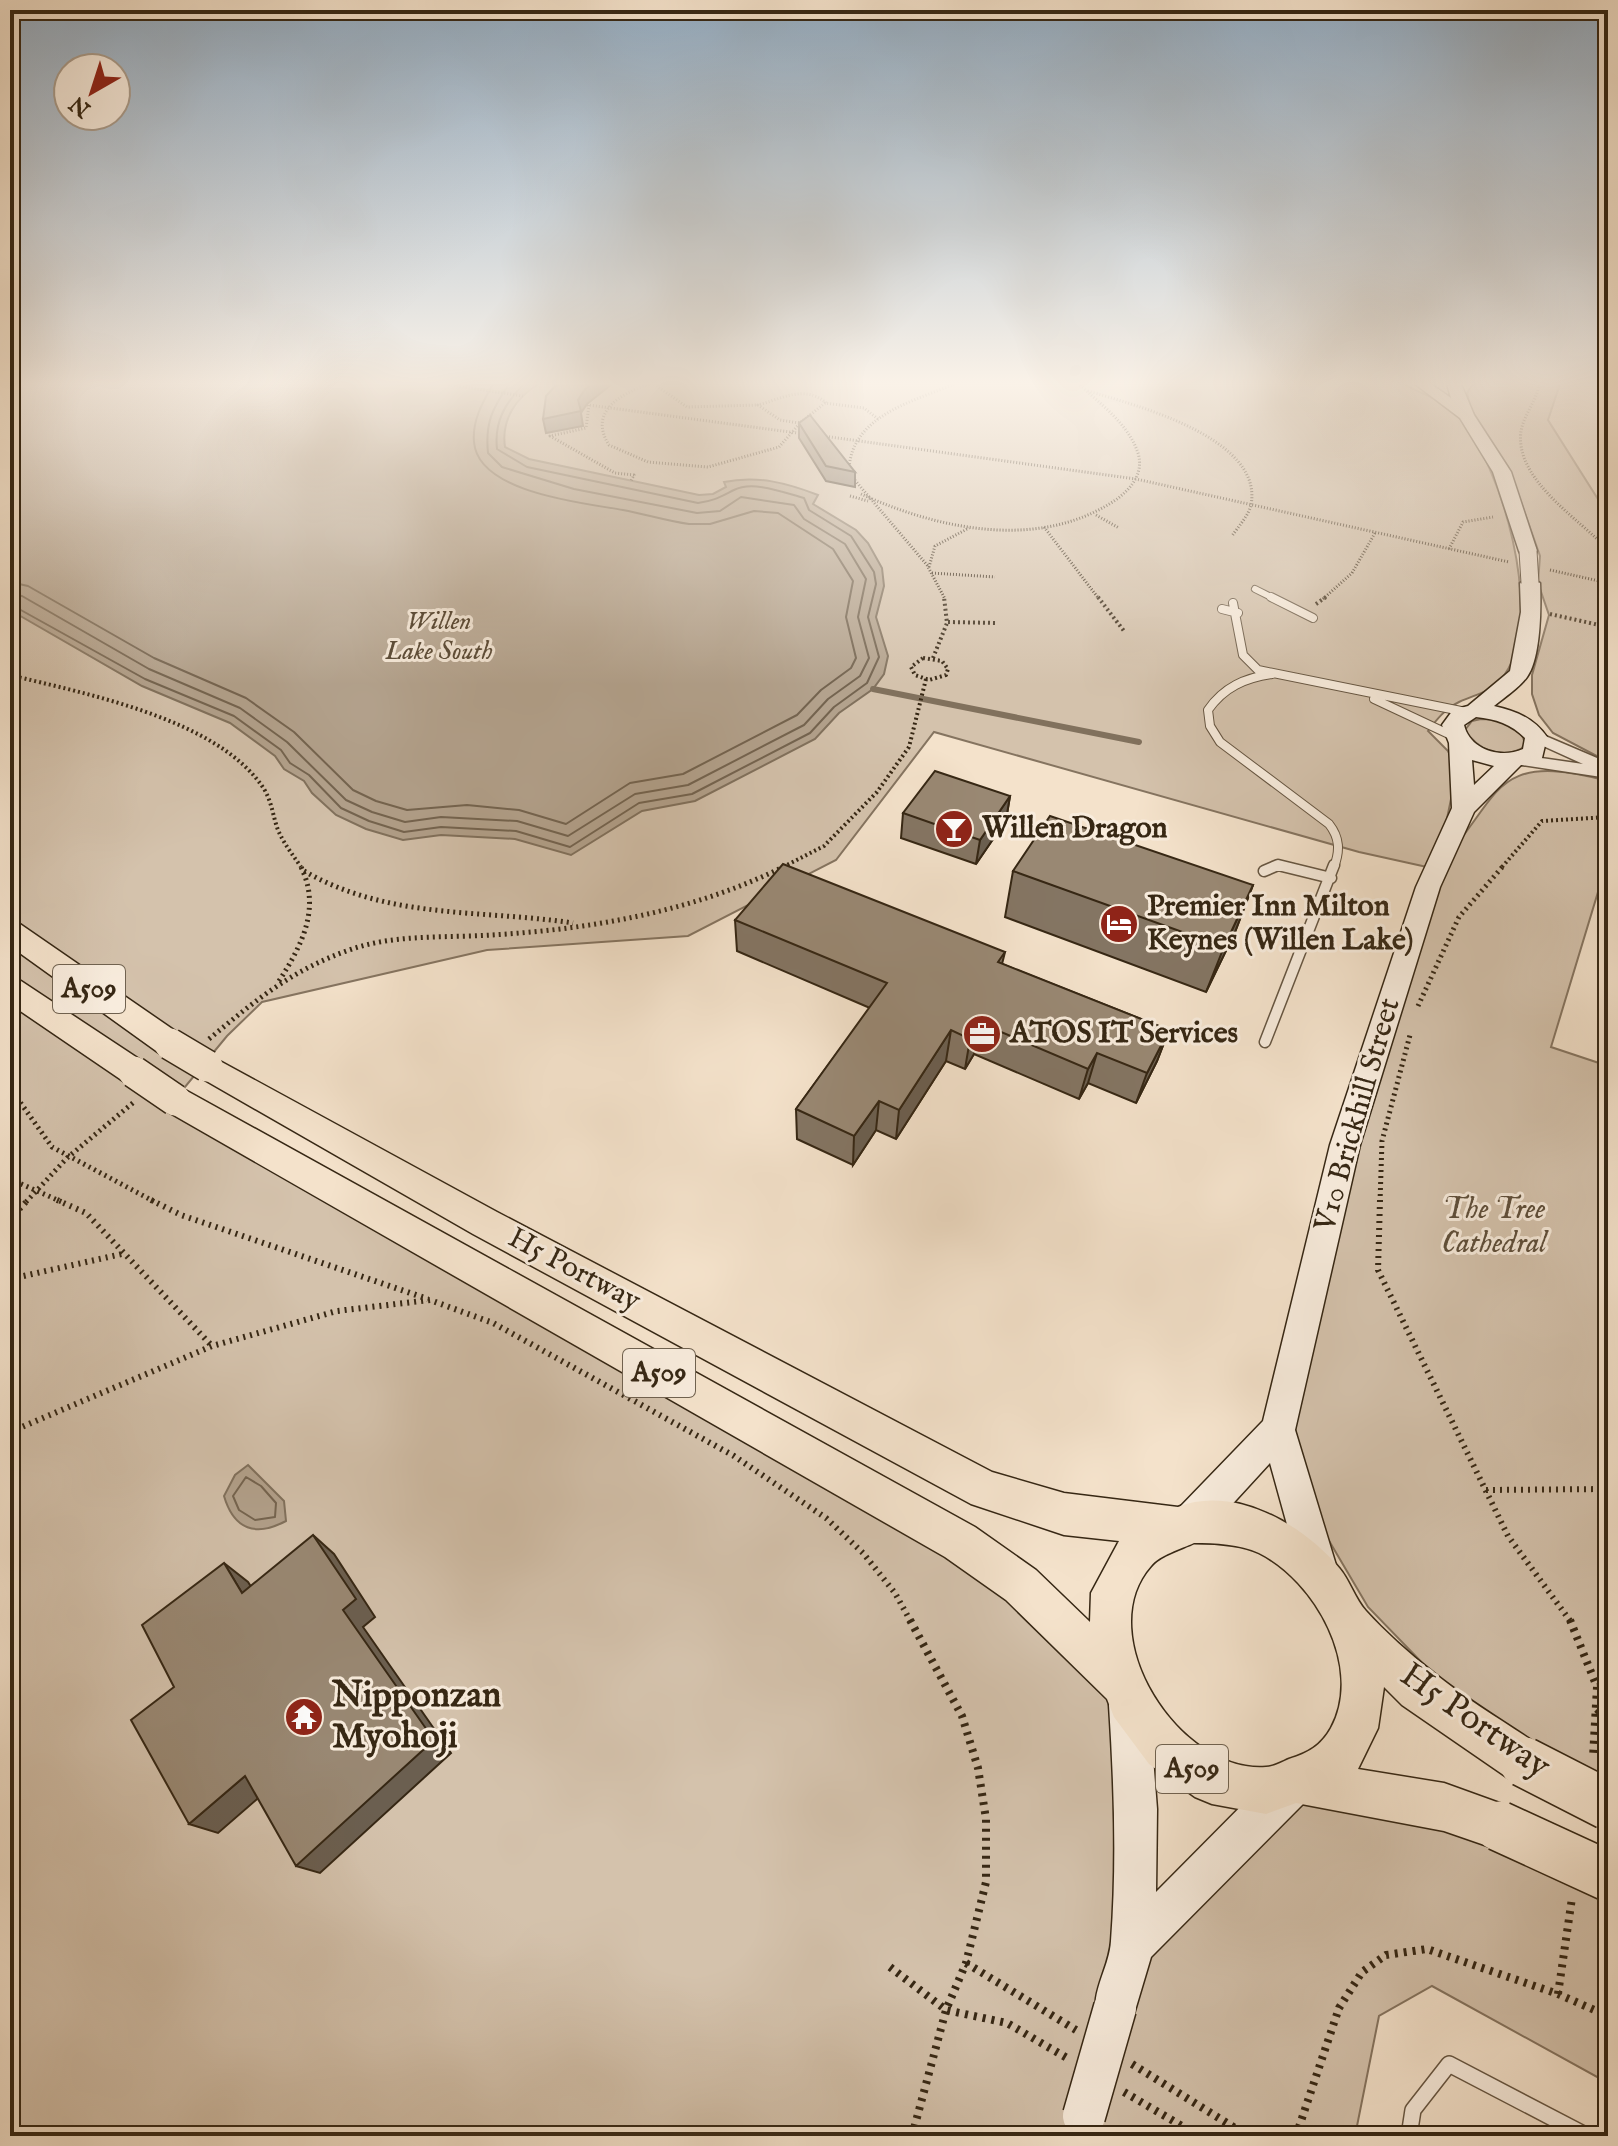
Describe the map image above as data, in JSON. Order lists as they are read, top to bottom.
{
  "streets": {
    "main road": ["A509", "H5 Portway"],
    "street": ["V10 Brickhill Street"]
  },
  "crossings": [
    ["A509", "V10 Brickhill Street"],
    ["A509", "H5 Portway"],
    ["V10 Brickhill Street", "H5 Portway"]
  ],
  "water": ["Willen Lake South"],
  "parks": ["The Tree Cathedral"],
  "places": {
    "bar": ["Willen Dragon"],
    "hotel": ["Premier Inn Milton Keynes (Willen Lake)"],
    "office": ["ATOS IT Services"],
    "temple": ["Nipponzan Myohoji"]
  },
  "north": "bottom left"
}
